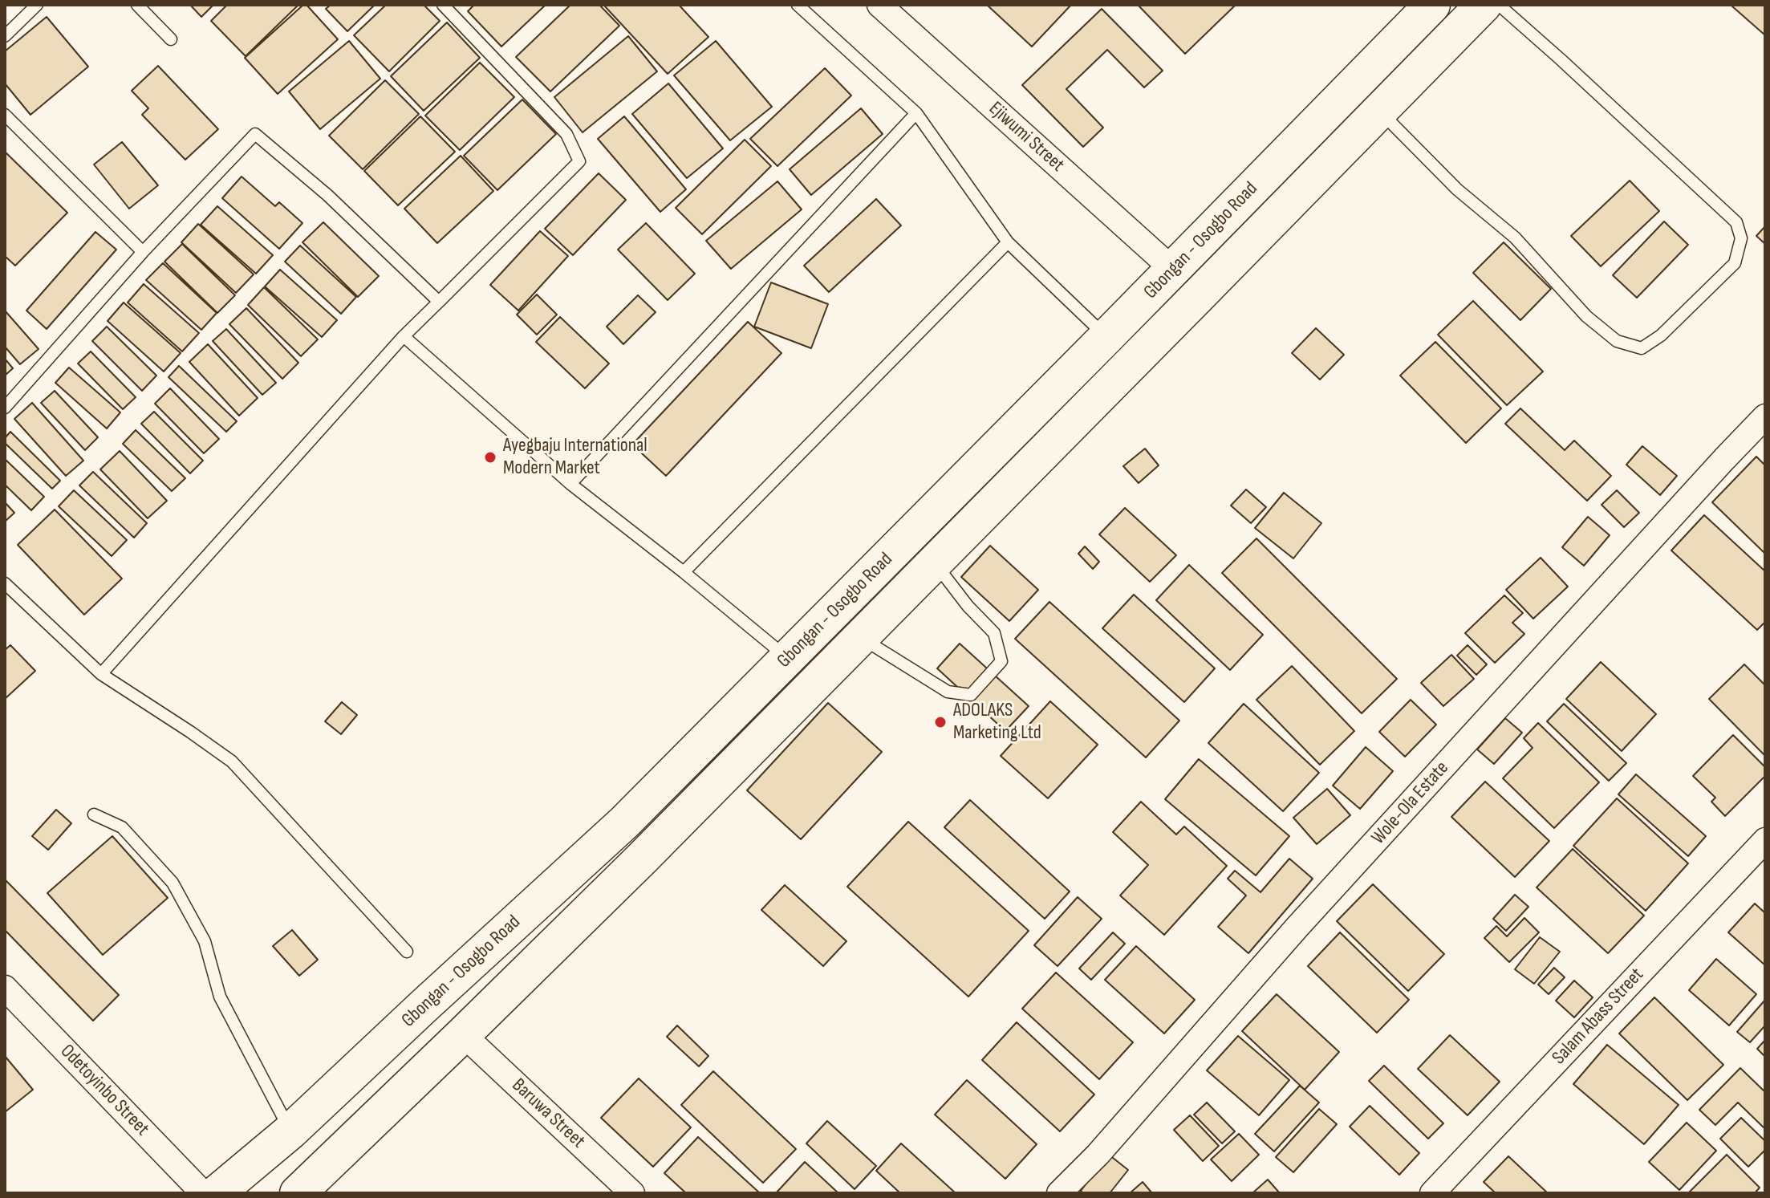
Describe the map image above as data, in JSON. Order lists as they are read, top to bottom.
{
  "streets": {
    "main road": ["Gbongan - Osogbo Road"],
    "street": [
      "Ejiwumi Street",
      "Wole-Ola Estate",
      "Salam Abass Street",
      "Odetoyinbo Street",
      "Baruwa Street"
    ]
  },
  "crossings": [
    ["Ejiwumi Street", "Gbongan - Osogbo Road"],
    ["Gbongan - Osogbo Road", "Baruwa Street"]
  ],
  "places": ["Ayegbaju International Modern Market", "ADOLAKS Marketing Ltd"]
}
